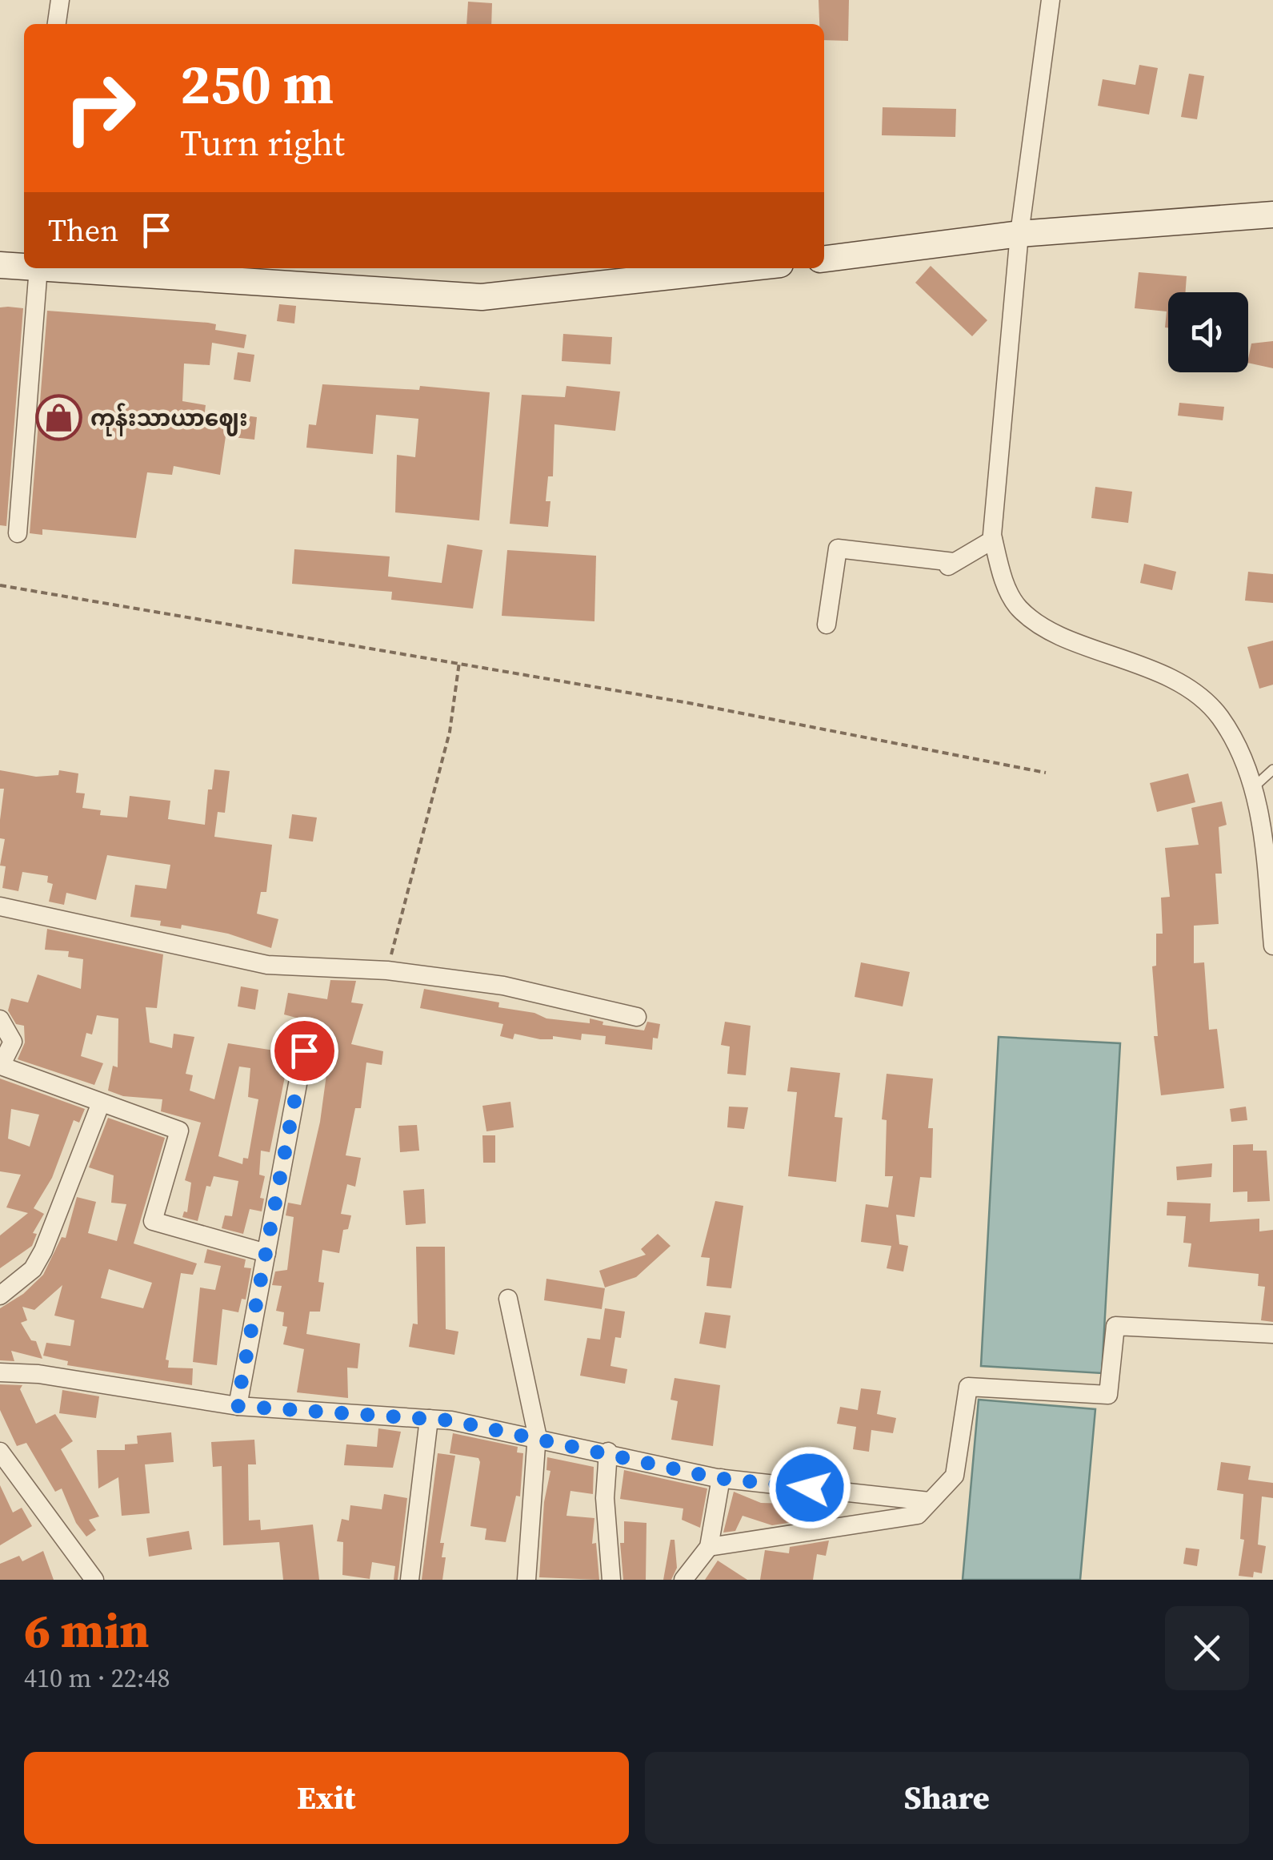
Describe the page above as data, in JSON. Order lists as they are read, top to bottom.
{
  "places": {
    "shop": ["ကုန်းသာယာဈေး"]
  },
  "page": {
    "turn": ["250 m", "Turn right"],
    "then": "Then",
    "heading": ["6 min", "410 m · 22:48"],
    "buttons": ["Exit", "Share"]
  }
}
